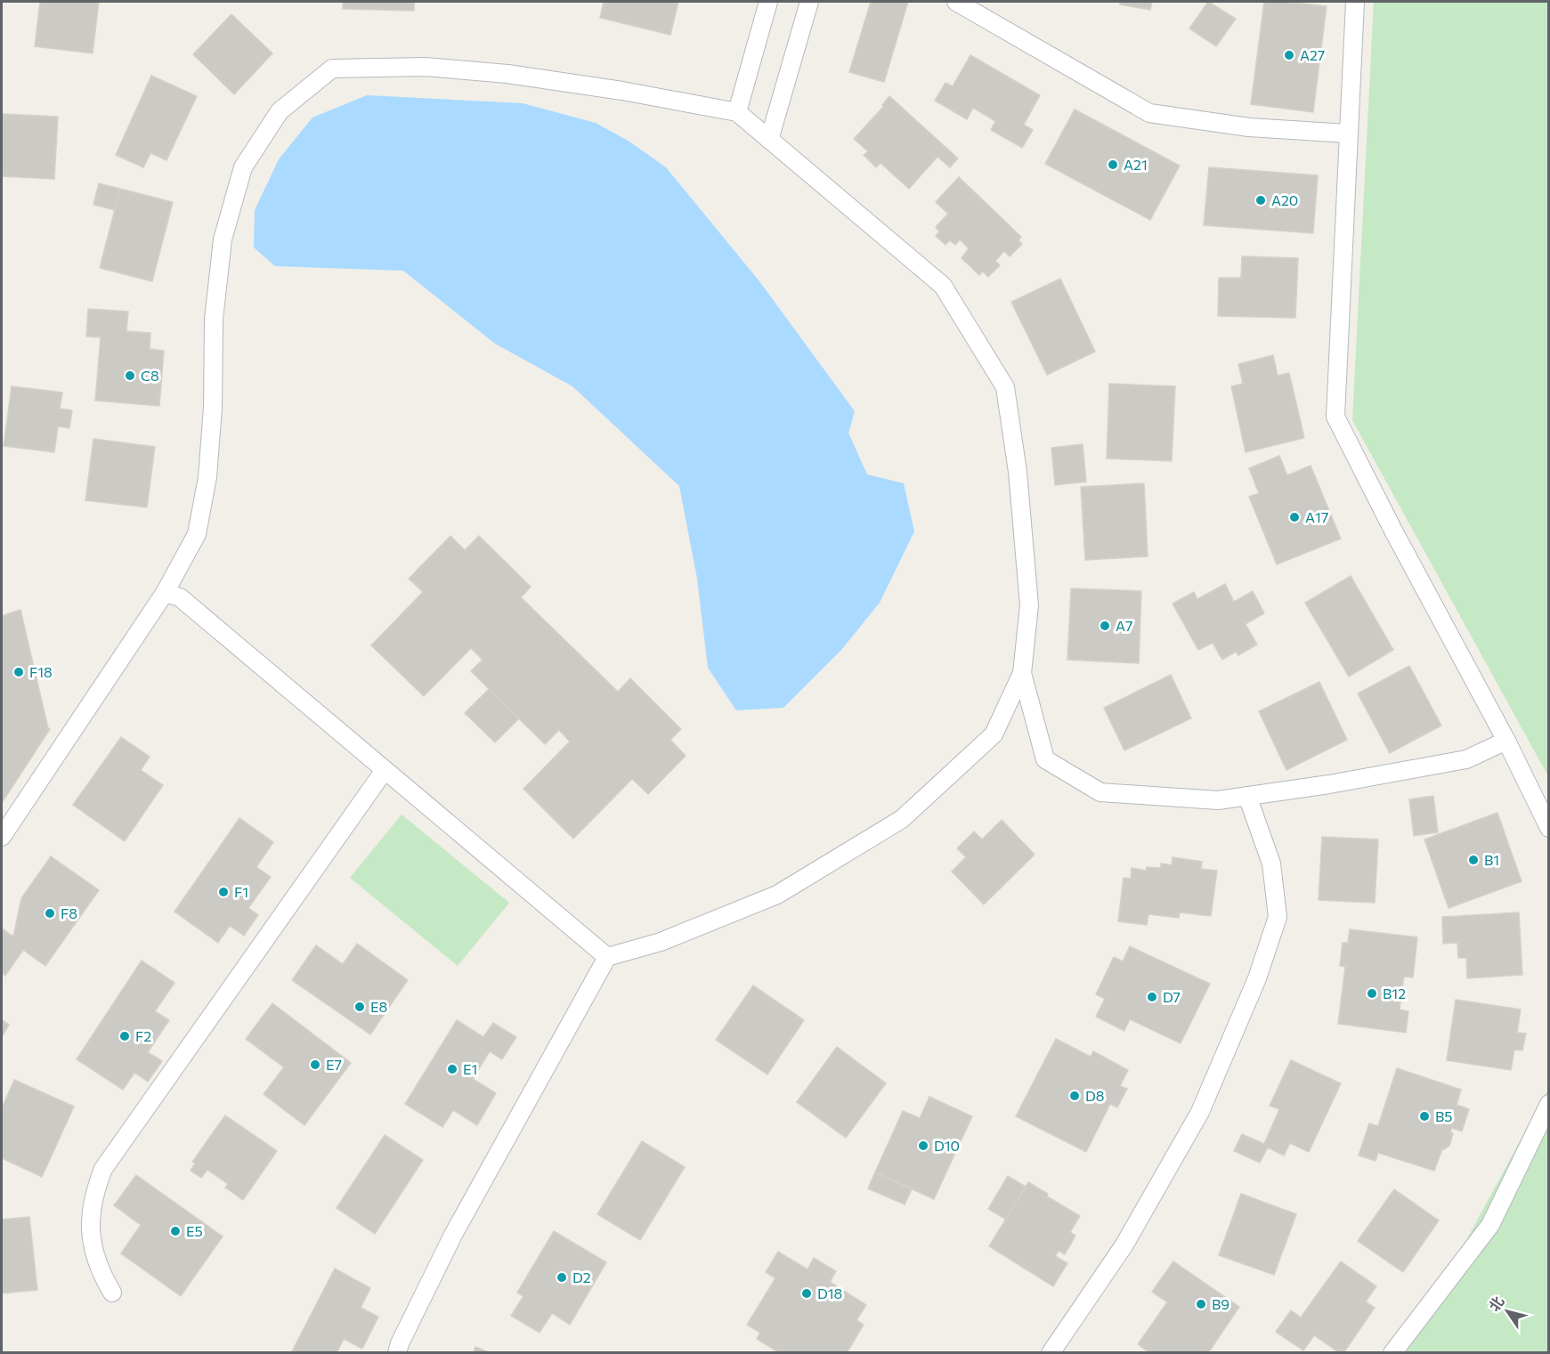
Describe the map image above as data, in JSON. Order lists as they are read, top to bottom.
{
  "places": [
    "A27",
    "A21",
    "A20",
    "C8",
    "A17",
    "A7",
    "F18",
    "B1",
    "F1",
    "F8",
    "B12",
    "D7",
    "E8",
    "F2",
    "E7",
    "E1",
    "D8",
    "B5",
    "D10",
    "E5",
    "D2",
    "D18",
    "B9"
  ],
  "north": "top left"
}
